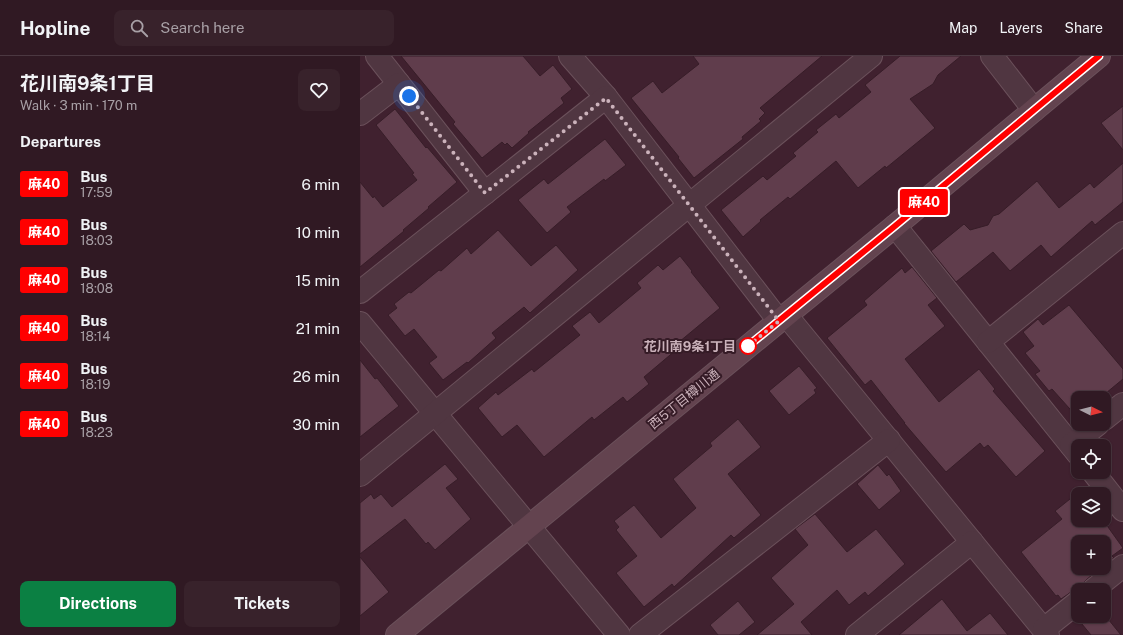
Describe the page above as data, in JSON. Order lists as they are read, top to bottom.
{
  "streets": {
    "main road": ["西5丁目樽川通"]
  },
  "places": ["花川南9条1丁目"],
  "lines": ["bus line 麻40"],
  "north": "right",
  "page": {
    "header": "Hopline",
    "search": "Search here",
    "nav": ["Map", "Layers", "Share"],
    "heading": [
      ["花川南9条1丁目", "Walk · 3 min · 170 m"],
      "Departures"
    ],
    "on_map": "麻40",
    "list": [
      {
        "mark": "麻40",
        "name": "Bus",
        "note": "17:59",
        "value": "6 min"
      },
      {
        "mark": "麻40",
        "name": "Bus",
        "note": "18:03",
        "value": "10 min"
      },
      {
        "mark": "麻40",
        "name": "Bus",
        "note": "18:08",
        "value": "15 min"
      },
      {
        "mark": "麻40",
        "name": "Bus",
        "note": "18:14",
        "value": "21 min"
      },
      {
        "mark": "麻40",
        "name": "Bus",
        "note": "18:19",
        "value": "26 min"
      },
      {
        "mark": "麻40",
        "name": "Bus",
        "note": "18:23",
        "value": "30 min"
      }
    ],
    "map_buttons": ["+", "−"],
    "buttons": ["Directions", "Tickets"]
  }
}
